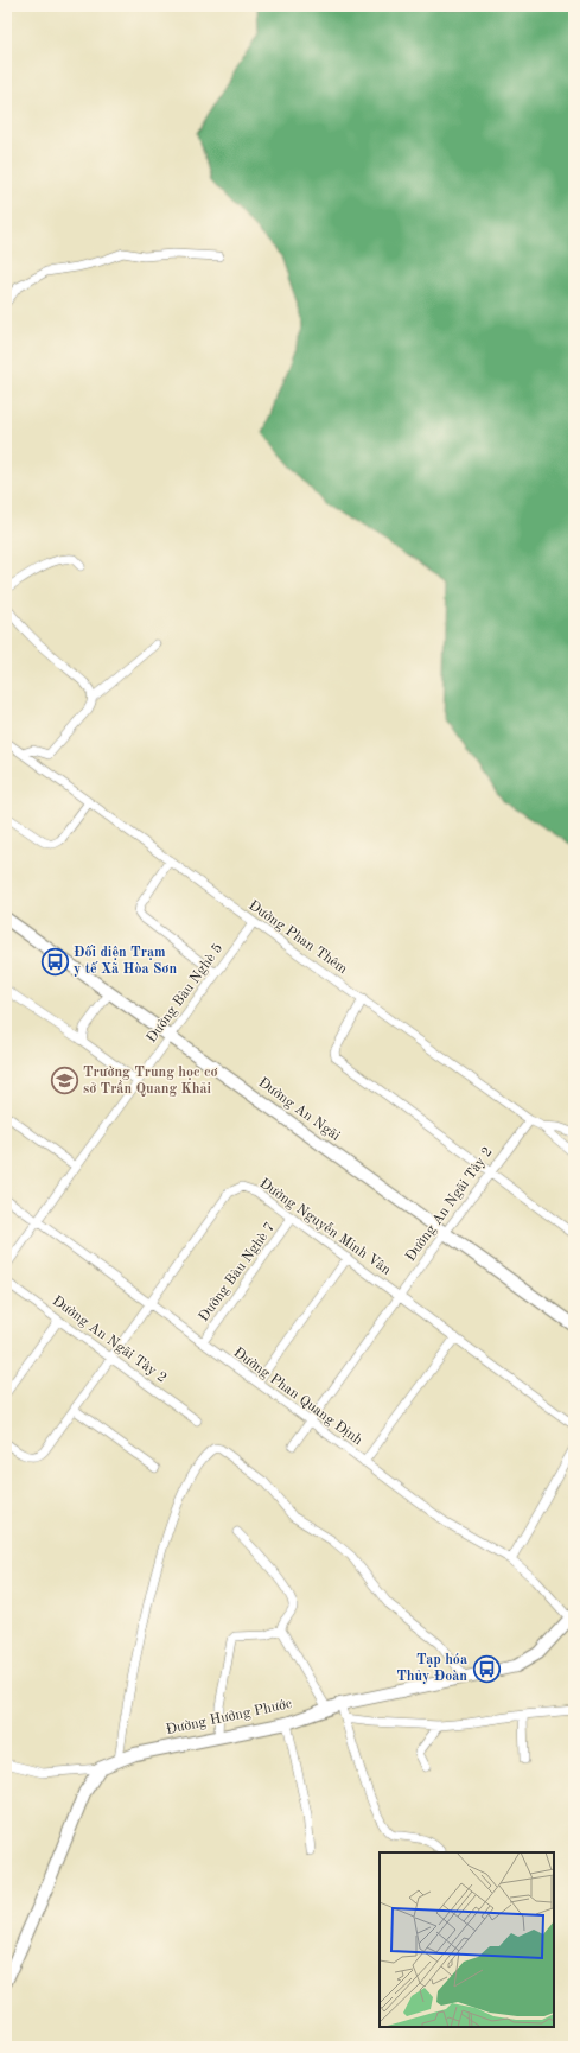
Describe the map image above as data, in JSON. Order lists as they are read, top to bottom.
{
  "streets": {
    "main road": ["Đường An Ngãi", "Đường Hưởng Phước"],
    "street": [
      "Đường Phan Thêm",
      "Đường Bàu Nghè 5",
      "Đường An Ngãi Tây 2",
      "Đường Nguyễn Minh Vân",
      "Đường Bàu Nghè 7",
      "Đường Phan Quang Định"
    ]
  },
  "crossings": [
    ["Đường Phan Thêm", "Đường Bàu Nghè 5"],
    ["Đường Phan Thêm", "Đường An Ngãi Tây 2"],
    ["Đường Bàu Nghè 5", "Đường An Ngãi"],
    ["Đường Bàu Nghè 5", "Đường Phan Quang Định"],
    ["Đường An Ngãi", "Đường An Ngãi Tây 2"],
    ["Đường An Ngãi Tây 2", "Đường Nguyễn Minh Vân"],
    ["Đường An Ngãi Tây 2", "Đường Phan Quang Định"],
    ["Đường Nguyễn Minh Vân", "Đường Bàu Nghè 7"],
    ["Đường Nguyễn Minh Vân", "Đường Phan Quang Định"],
    ["Đường Bàu Nghè 7", "Đường Phan Quang Định"],
    ["Đường Phan Quang Định", "Đường Hưởng Phước"]
  ],
  "places": {
    "bus stop": ["Đối diện Trạm y tế Xã Hòa Sơn", "Tạp hóa Thủy Đoàn"],
    "school or university": ["Trường Trung học cơ sở Trần Quang Khải"]
  }
}
